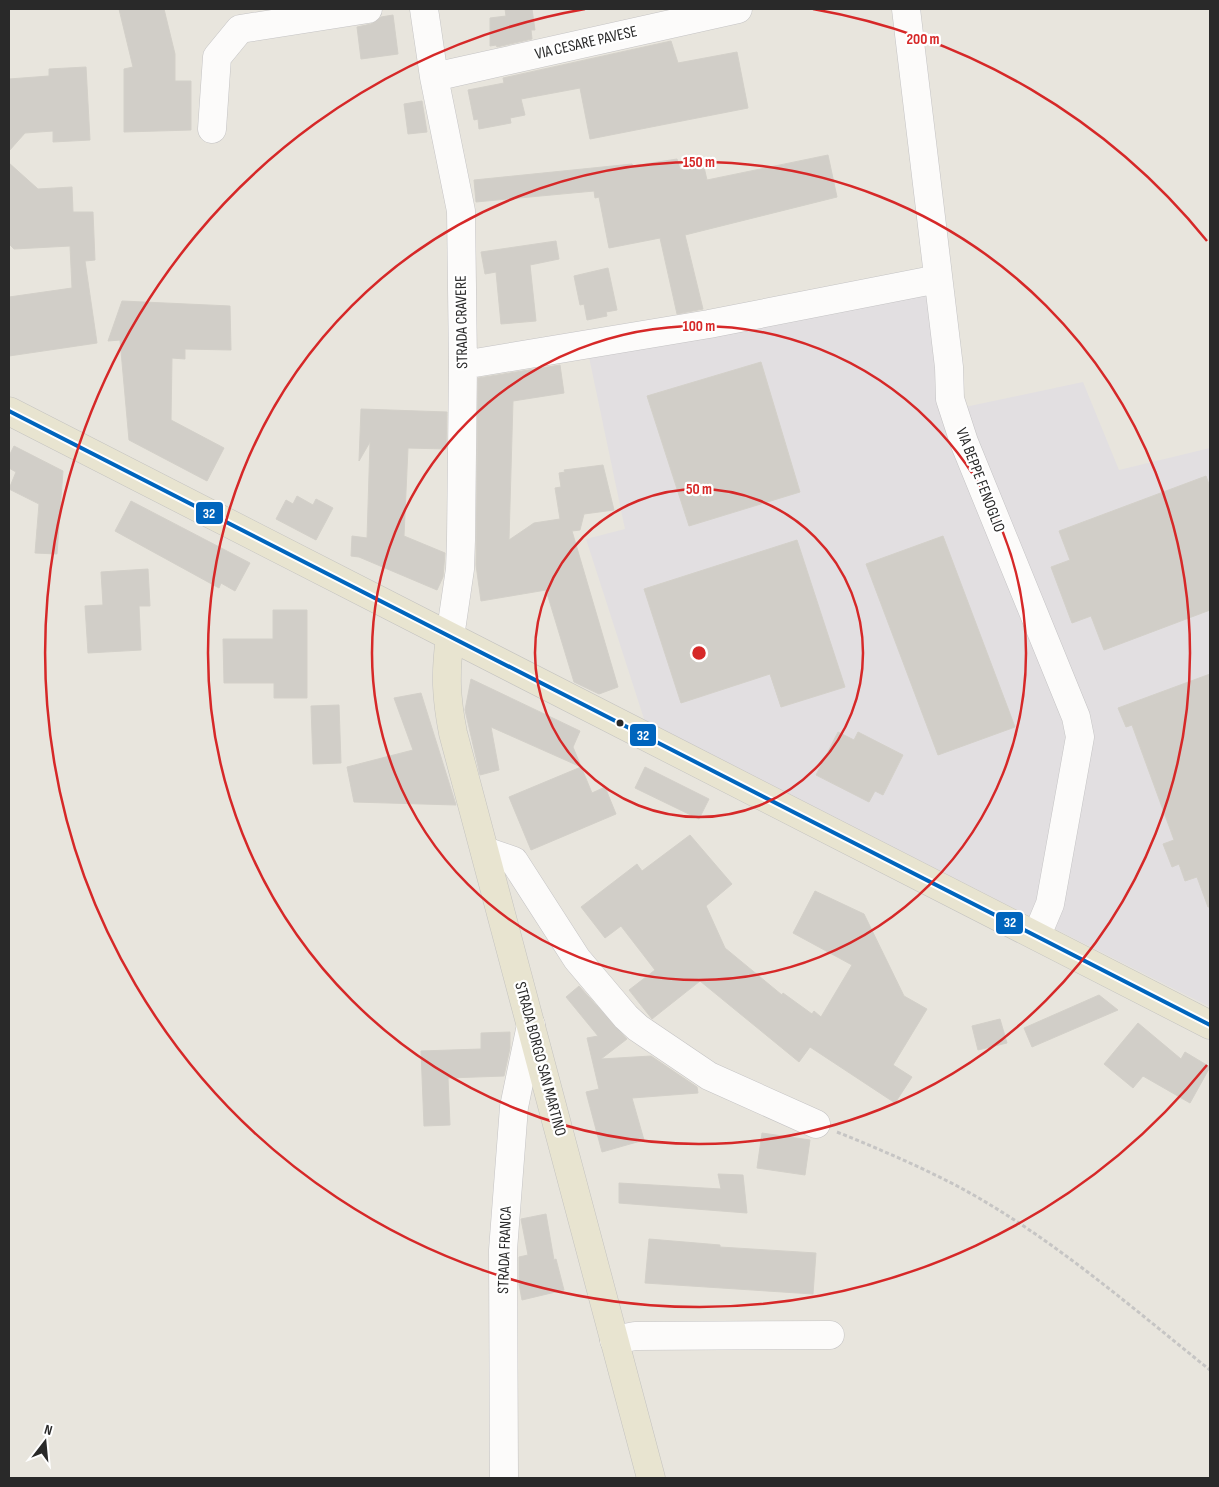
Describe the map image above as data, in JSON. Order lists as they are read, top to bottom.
{
  "streets": {
    "main road": ["STRADA BORGO SAN MARTINO"],
    "street": [
      "VIA CESARE PAVESE",
      "STRADA CRAVERE",
      "VIA BEPPE FENOGLIO",
      "STRADA FRANCA"
    ]
  },
  "crossings": [
    ["VIA CESARE PAVESE", "STRADA CRAVERE"],
    ["STRADA CRAVERE", "STRADA BORGO SAN MARTINO"],
    ["STRADA BORGO SAN MARTINO", "STRADA FRANCA"]
  ],
  "lines": ["transit line 32"],
  "north": "top",
  "rings": [
    "200 m",
    "150 m",
    "100 m",
    "50 m"
  ]
}
